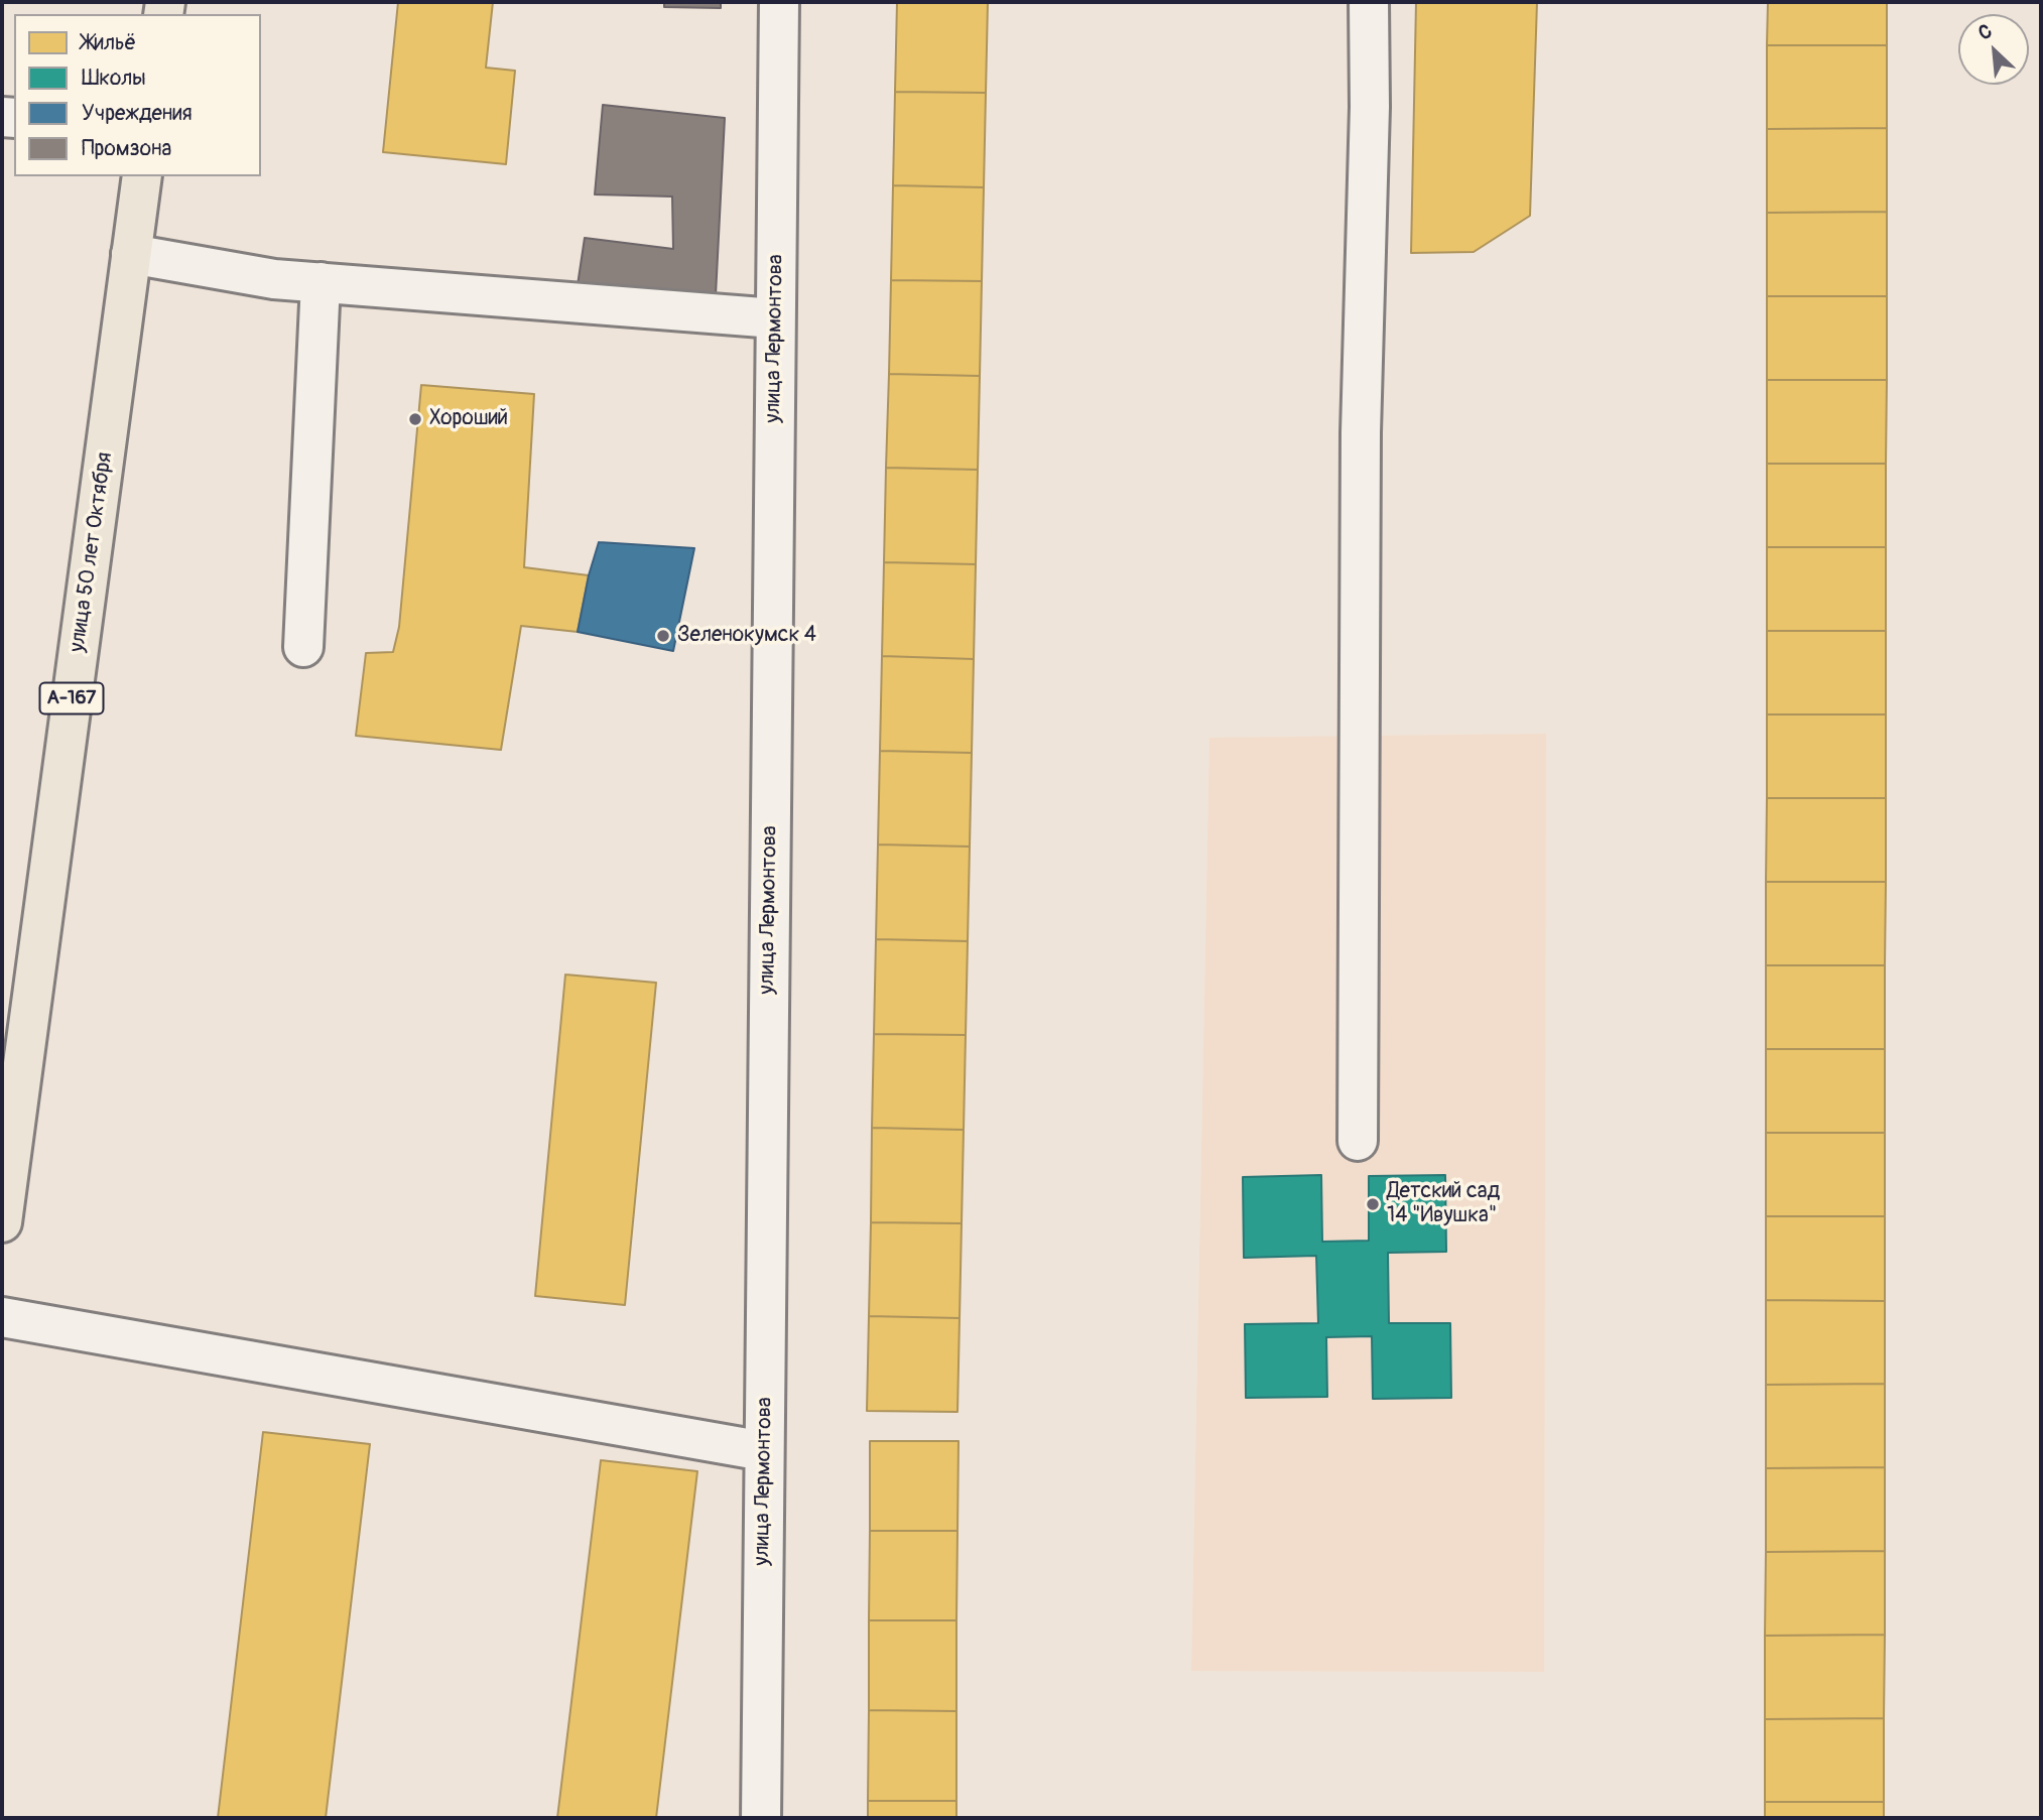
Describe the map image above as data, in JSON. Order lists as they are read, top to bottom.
{
  "streets": {
    "highway": ["улица 50 лет Октября", "А-167"],
    "street": ["улица Лермонтова"]
  },
  "places": ["Хороший", "Зеленокумск 4", "Детский сад 14 \"Ивушка\""],
  "legend": [
    "Жильё",
    "Школы",
    "Учреждения",
    "Промзона"
  ],
  "north": "top left"
}
